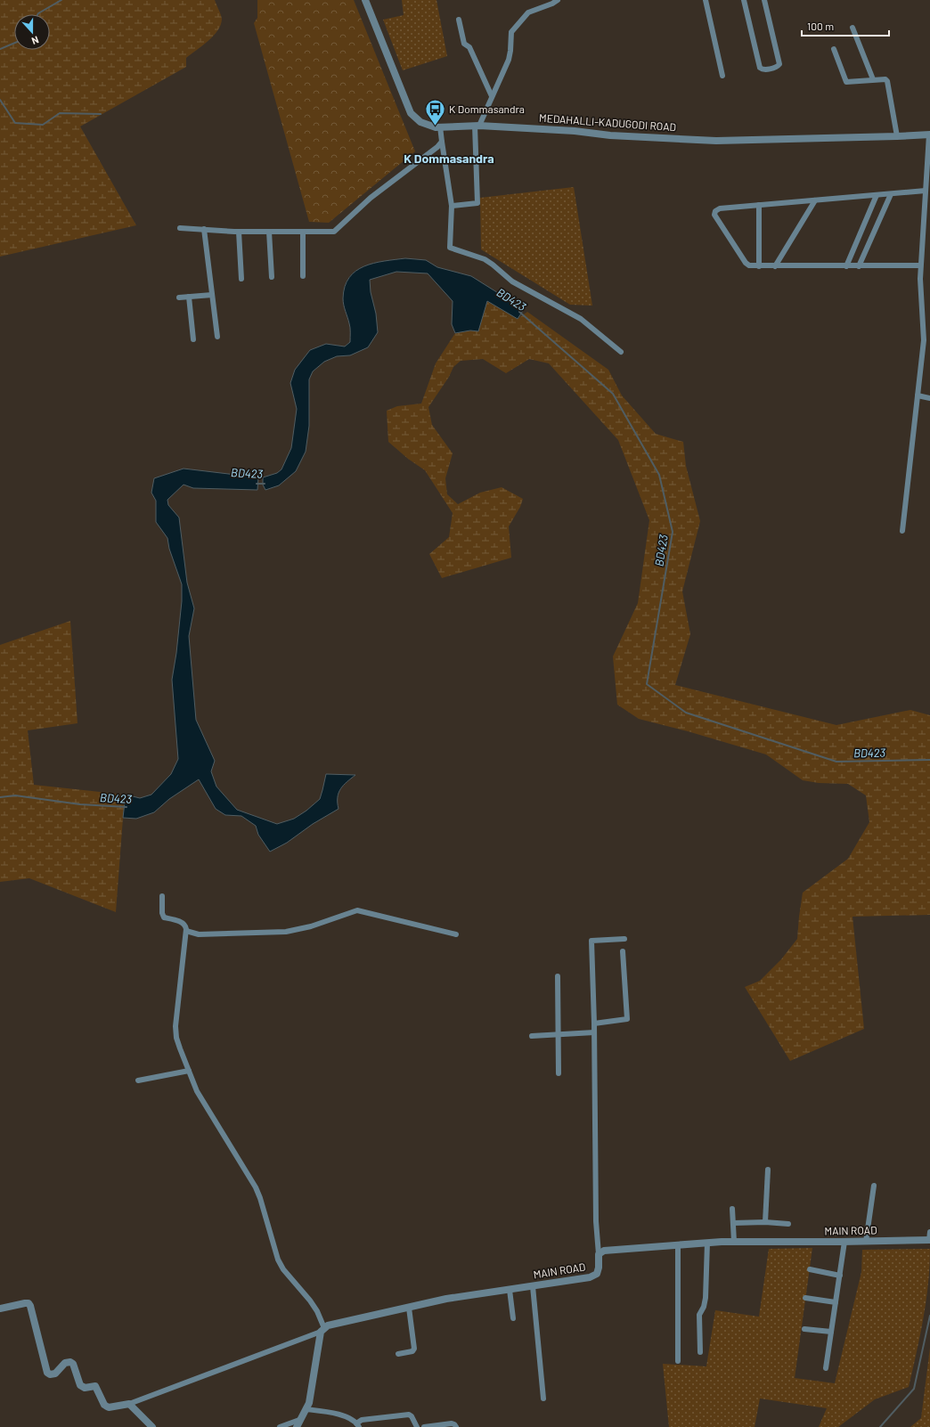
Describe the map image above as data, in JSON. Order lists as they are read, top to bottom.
{
  "streets": {
    "street": ["MEDAHALLI-KADUGODI ROAD", "MAIN ROAD"]
  },
  "districts": ["K Dommasandra"],
  "water": ["BD423"],
  "places": {
    "bus stop": ["K Dommasandra"]
  },
  "scale_bar": "100 m",
  "north": "bottom"
}
